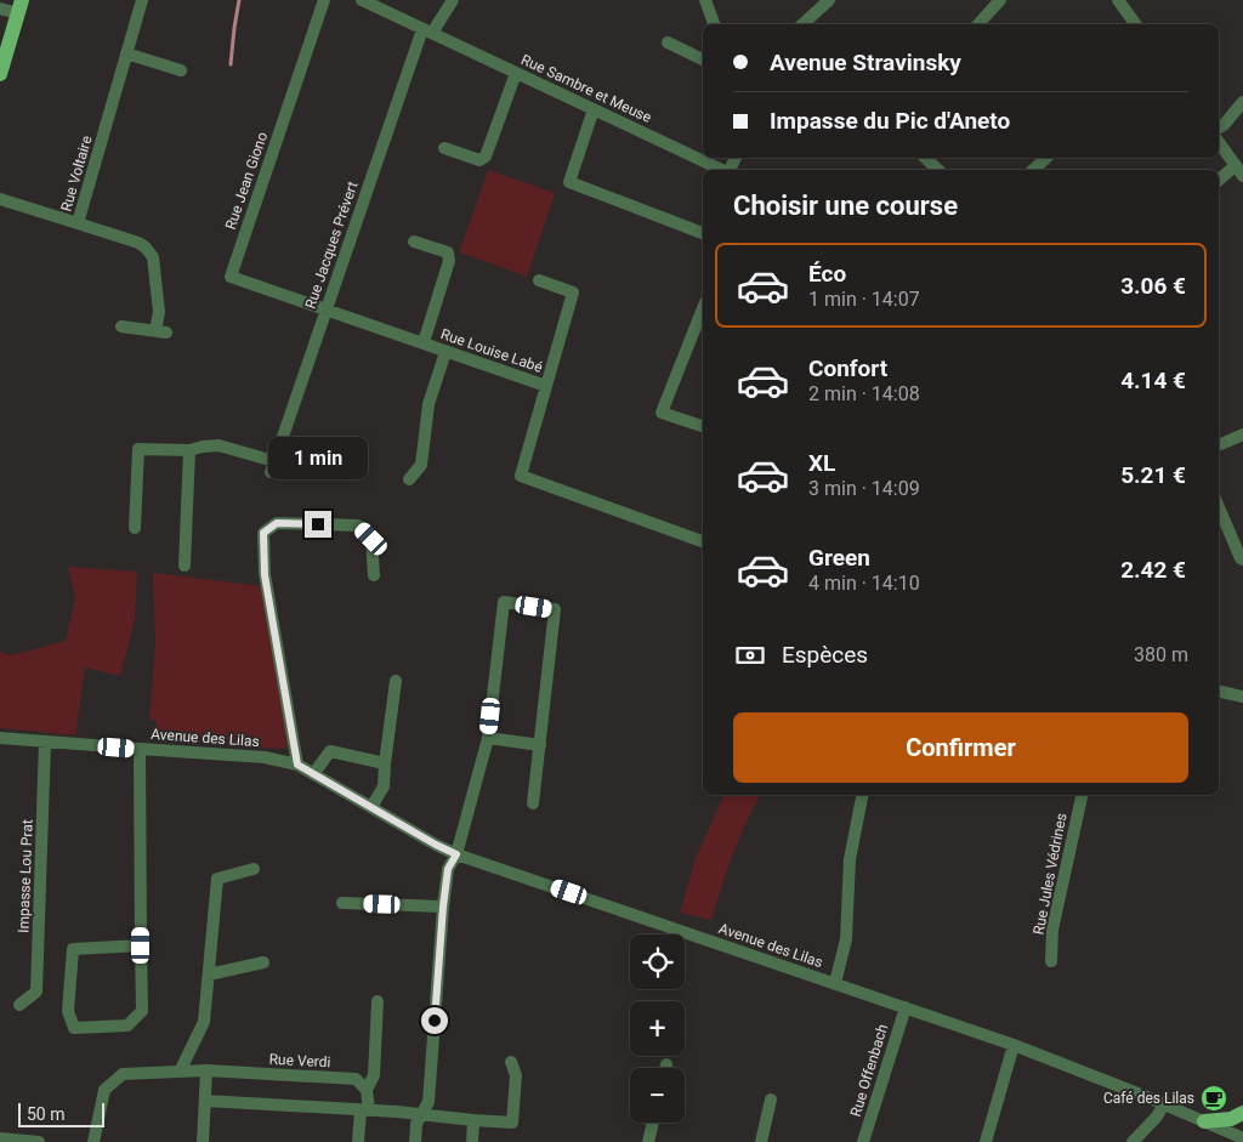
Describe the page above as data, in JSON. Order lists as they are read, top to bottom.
{
  "streets": {
    "street": [
      "Rue Sambre et Meuse",
      "Rue Voltaire",
      "Rue Jean Giono",
      "Rue Jacques Prévert",
      "Rue Louise Labé",
      "Avenue des Lilas",
      "Rue Jules Védrines",
      "Impasse Lou Prat",
      "Rue Verdi",
      "Rue Offenbach"
    ]
  },
  "crossings": [
    ["Rue Sambre et Meuse", "Rue Jacques Prévert"],
    ["Rue Jean Giono", "Rue Jacques Prévert"],
    ["Rue Jean Giono", "Rue Louise Labé"],
    ["Rue Jacques Prévert", "Rue Louise Labé"],
    ["Avenue des Lilas", "Impasse Lou Prat"],
    ["Avenue des Lilas", "Rue Offenbach"]
  ],
  "places": {
    "cafe": ["Café des Lilas"]
  },
  "scale_bar": "50 m",
  "page": {
    "banner": ["Avenue Stravinsky", "Impasse du Pic d'Aneto"],
    "heading": "Choisir une course",
    "list": [
      {
        "name": "Éco",
        "note": "1 min · 14:07",
        "value": "3.06 €"
      },
      {
        "name": "Confort",
        "note": "2 min · 14:08",
        "value": "4.14 €"
      },
      {
        "name": "XL",
        "note": "3 min · 14:09",
        "value": "5.21 €"
      },
      {
        "name": "Green",
        "note": "4 min · 14:10",
        "value": "2.42 €"
      }
    ],
    "bubble": "1 min",
    "pay": ["Espèces", "380 m"],
    "buttons": "Confirmer",
    "map_buttons": ["+", "−"],
    "scale": "50 m"
  }
}
